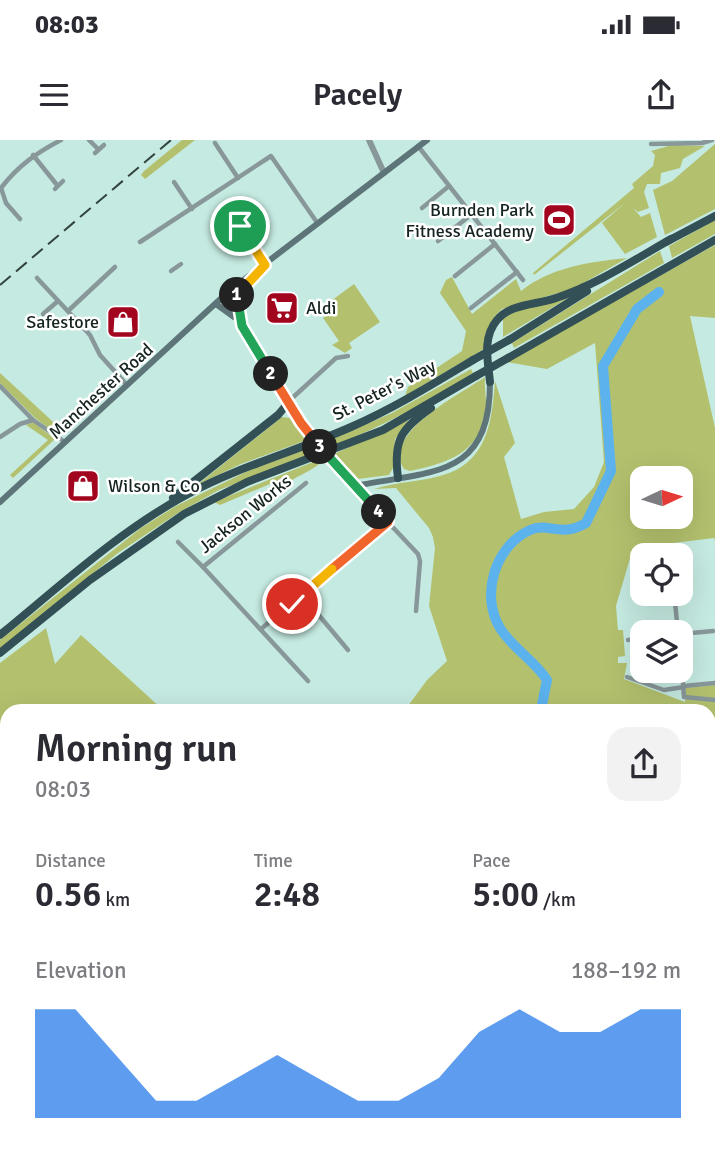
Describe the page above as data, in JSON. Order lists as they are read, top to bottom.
{
  "streets": {
    "highway": ["St. Peter's Way"],
    "main road": ["Manchester Road"],
    "street": ["Jackson Works"]
  },
  "places": {
    "sports": ["Burnden Park Fitness Academy"],
    "supermarket": ["Aldi"],
    "shop": ["Safestore", "Wilson & Co"]
  },
  "north": "right",
  "page": {
    "status": "08:03",
    "header": "Pacely",
    "pins": [
      "1",
      "2",
      "3",
      "4"
    ],
    "heading": ["Morning run", "08:03"],
    "stats": [
      ["Distance", "0.56 km"],
      ["Time", "2:48"],
      ["Pace", "5:00 /km"]
    ],
    "chart": ["Elevation", "188–192 m"]
  }
}
